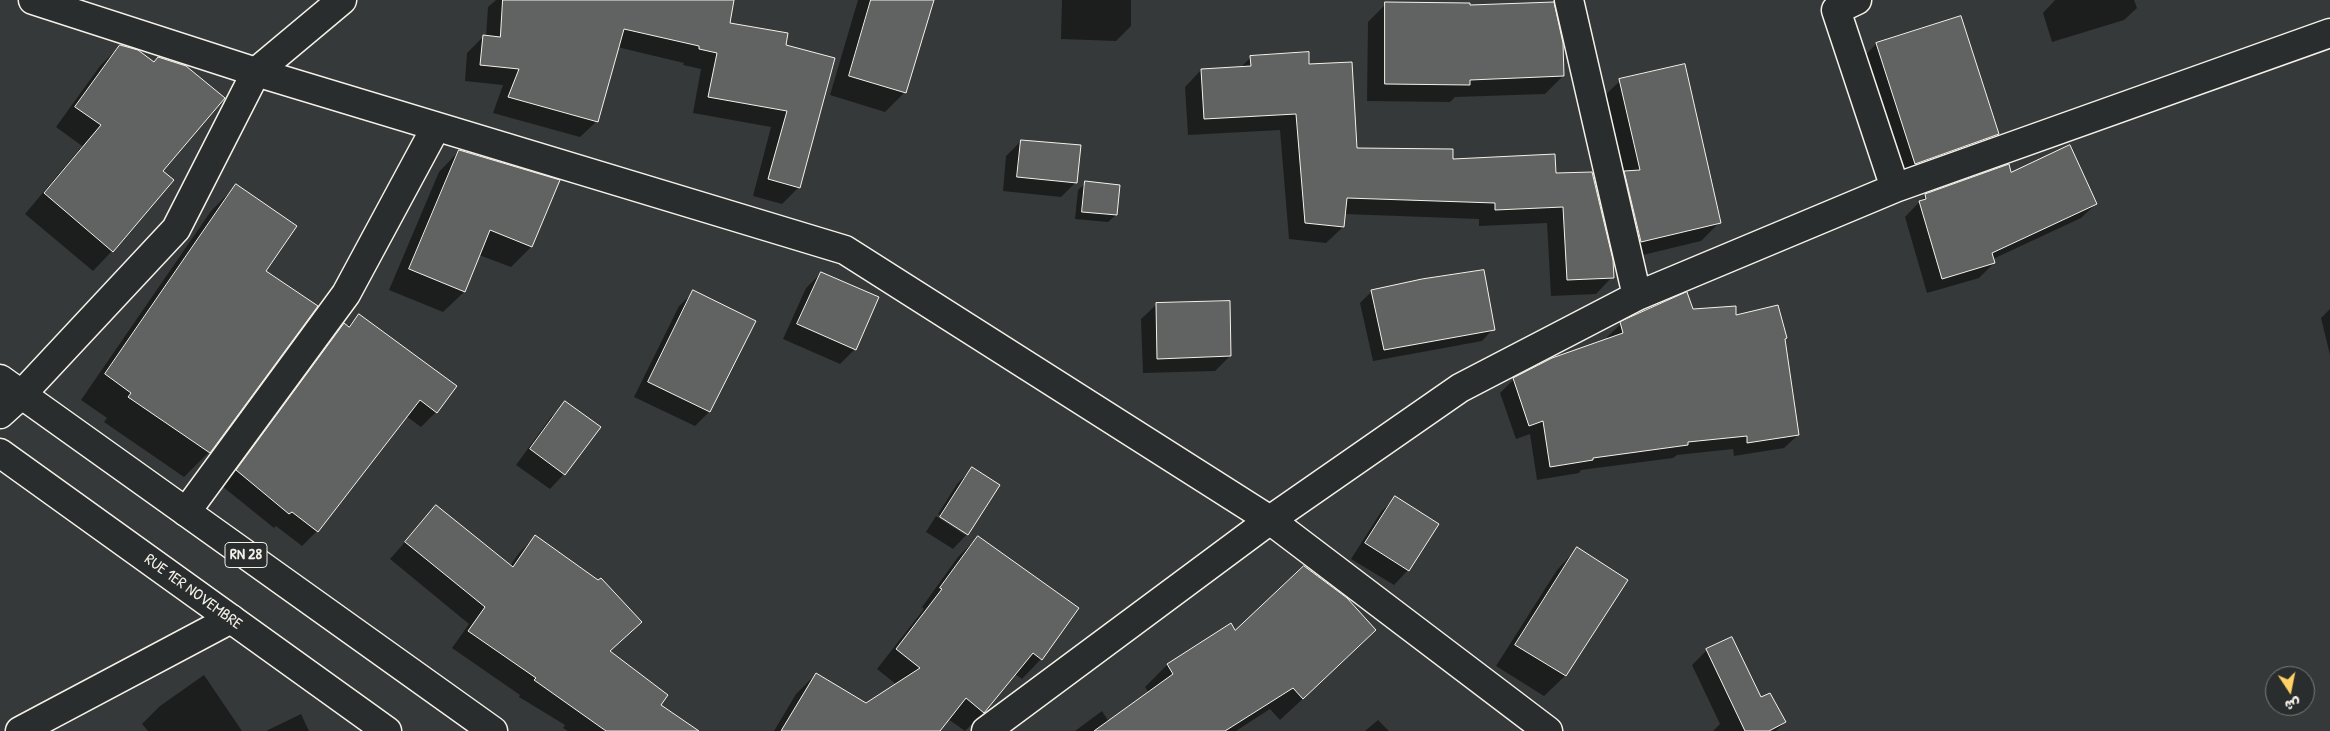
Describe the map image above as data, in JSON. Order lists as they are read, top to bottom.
{
  "streets": {
    "street": ["RN 28", "RUE 1ER NOVEMBRE"]
  },
  "north": "bottom"
}
